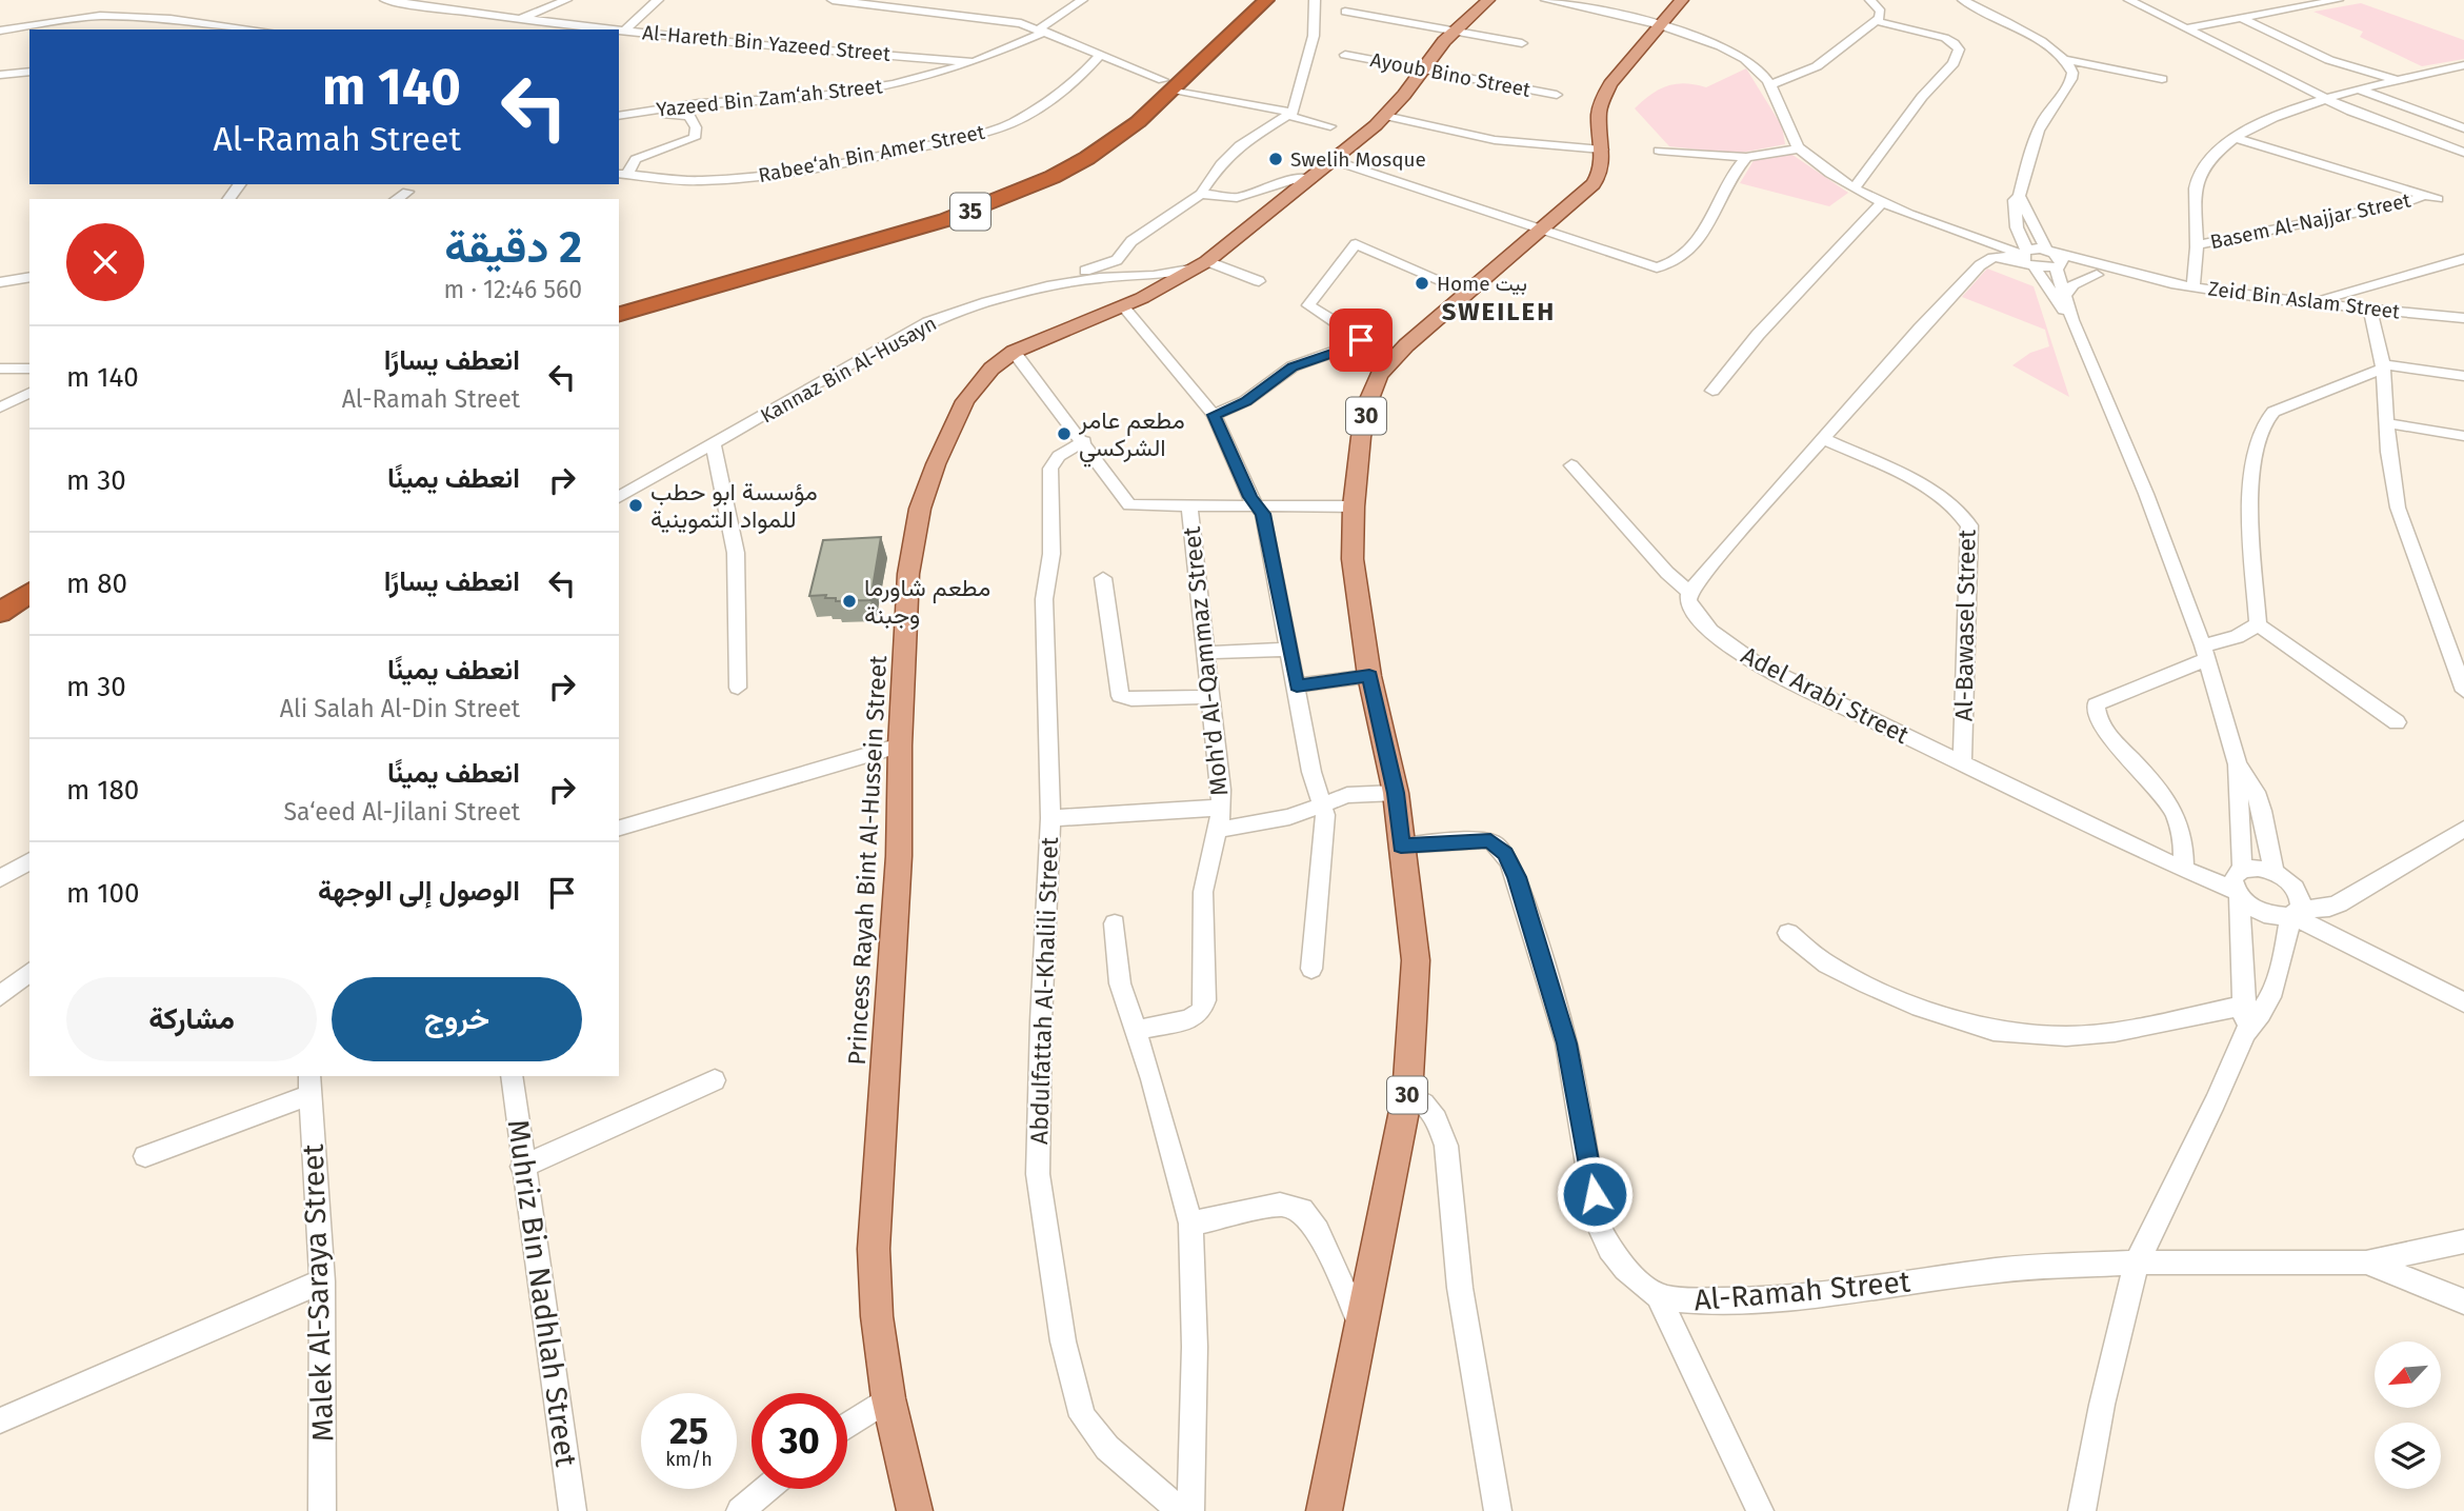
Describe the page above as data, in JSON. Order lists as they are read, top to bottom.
{
  "streets": {
    "highway": ["35"],
    "main road": ["30", "Princess Rayah Bint Al-Hussein Street"],
    "street": [
      "Al-Hareth Bin Yazeed Street",
      "Ayoub Bino Street",
      "Yazeed Bin Zam‘ah Street",
      "Rabee‘ah Bin Amer Street",
      "Basem Al-Najjar Street",
      "Zeid Bin Aslam Street",
      "Kannaz Bin Al-Husayn",
      "Al-Bawasel Street",
      "Moh'd Al-Qammaz Street",
      "Adel Arabi Street",
      "Abdulfattah Al-Khalili Street",
      "Al-Ramah Street",
      "Malek Al-Saraya Street",
      "Muhriz Bin Nadhlah Street"
    ]
  },
  "crossings": [
    ["Al-Hareth Bin Yazeed Street", "Yazeed Bin Zam‘ah Street"],
    ["Ayoub Bino Street", "Princess Rayah Bint Al-Hussein Street"],
    ["Kannaz Bin Al-Husayn", "Princess Rayah Bint Al-Hussein Street"],
    ["Al-Bawasel Street", "Adel Arabi Street"]
  ],
  "districts": ["SWEILEH"],
  "places": [
    "Swelih Mosque",
    "Home بيت",
    "مطعم عامر الشركسي",
    "مؤسسة ابو حطب للمواد التموينية",
    "مطعم شاورما وجبنة"
  ],
  "north": "bottom left",
  "page": {
    "turn": ["140 m", "Al-Ramah Street"],
    "heading": ["2 دقيقة", "560 m · 12:46"],
    "list": [
      {
        "name": "انعطف يسارًا",
        "note": "Al-Ramah Street",
        "value": "140 m"
      },
      {
        "name": "انعطف يمينًا",
        "value": "30 m"
      },
      {
        "name": "انعطف يسارًا",
        "value": "80 m"
      },
      {
        "name": "انعطف يمينًا",
        "note": "Ali Salah Al-Din Street",
        "value": "30 m"
      },
      {
        "name": "انعطف يمينًا",
        "note": "Sa‘eed Al-Jilani Street",
        "value": "180 m"
      },
      {
        "name": "الوصول إلى الوجهة",
        "value": "100 m"
      }
    ],
    "buttons": ["خروج", "مشاركة"],
    "speed": "25 km/h",
    "limit": "30"
  }
}
